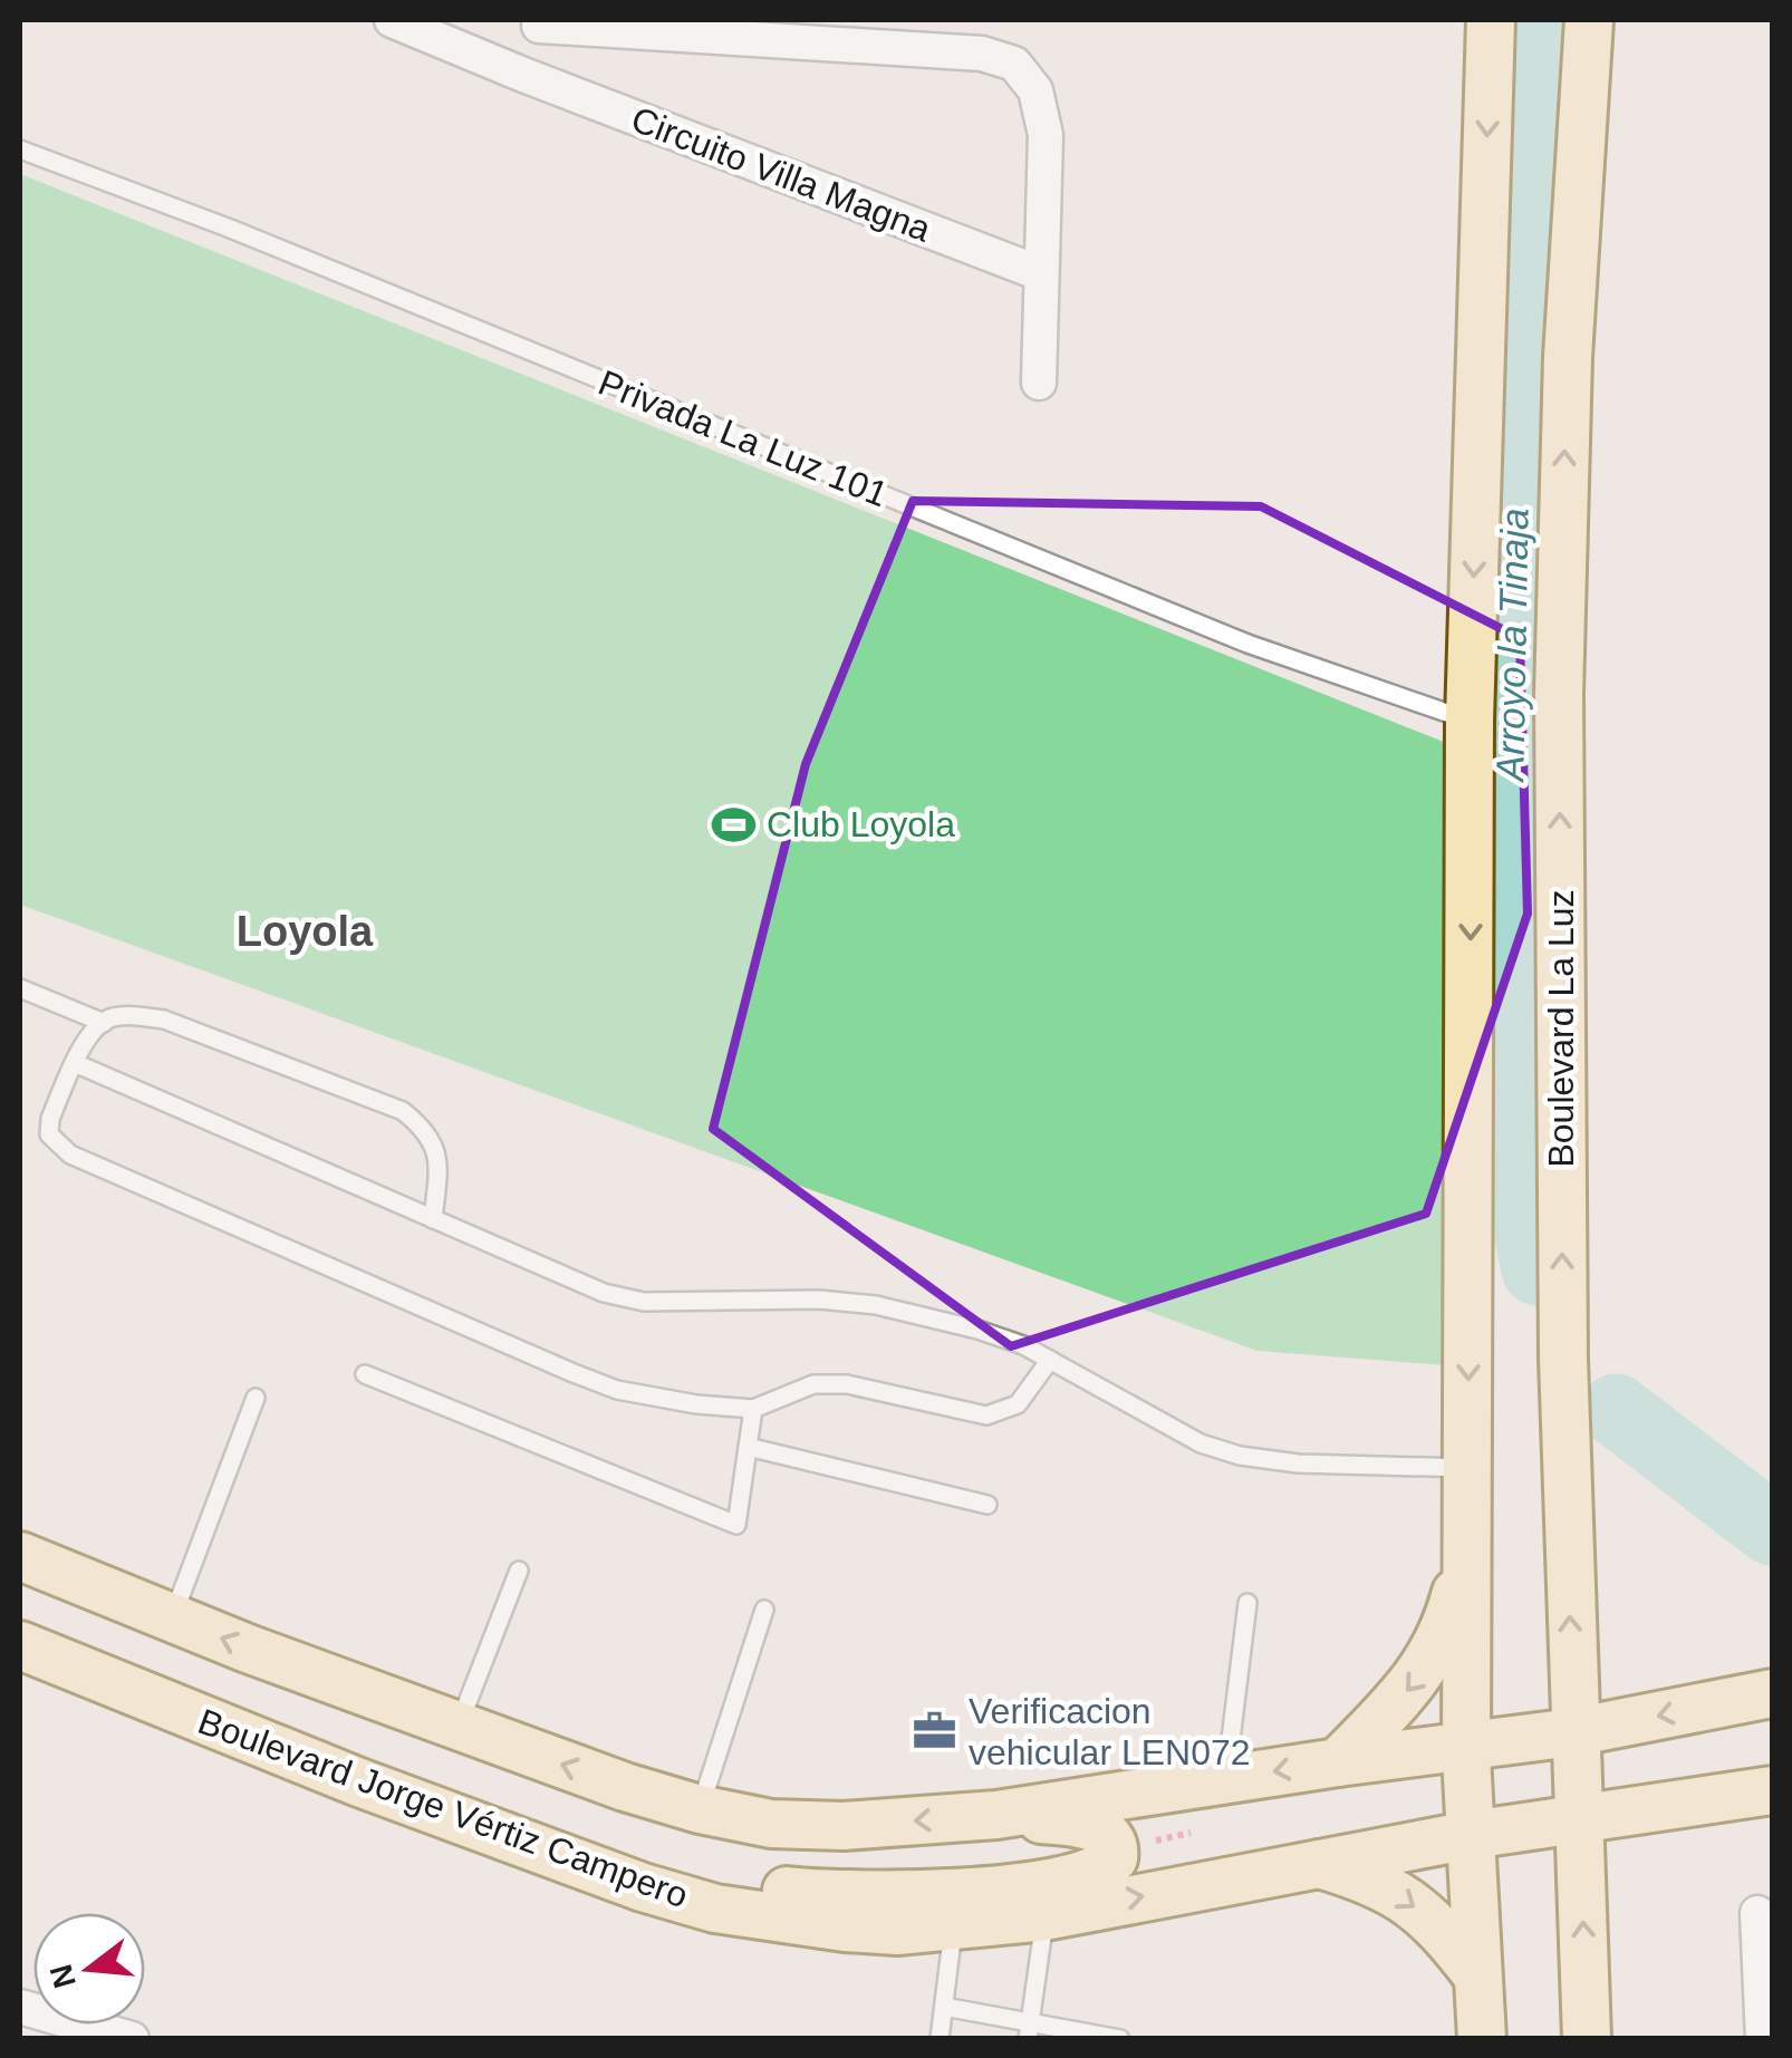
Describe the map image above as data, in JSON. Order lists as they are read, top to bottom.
{
  "streets": {
    "main road": ["Boulevard La Luz", "Boulevard Jorge Vértiz Campero"],
    "street": ["Circuito Villa Magna"],
    "lane": ["Privada La Luz 101"]
  },
  "crossings": [
    ["Boulevard La Luz", "Boulevard Jorge Vértiz Campero"]
  ],
  "districts": ["Loyola"],
  "water": ["Arroyo la Tinaja"],
  "places": {
    "sports": ["Club Loyola"],
    "office": ["Verificacion vehicular LEN072"]
  },
  "north": "left"
}
